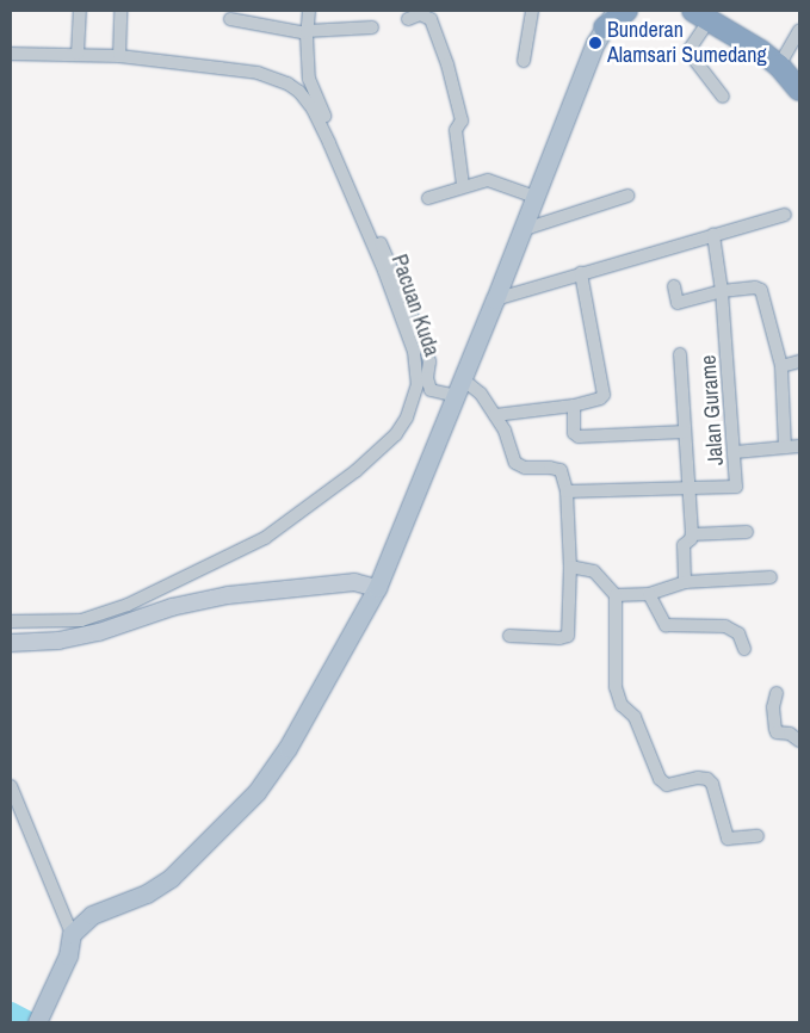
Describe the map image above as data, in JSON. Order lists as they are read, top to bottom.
{
  "streets": {
    "street": ["Pacuan Kuda", "Jalan Gurame"]
  },
  "places": ["Bunderan Alamsari Sumedang"]
}
